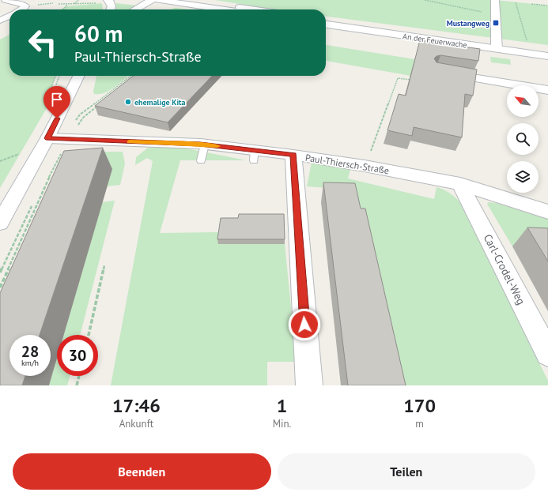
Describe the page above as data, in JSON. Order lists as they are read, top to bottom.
{
  "streets": {
    "street": ["An der Feuerwache", "Paul-Thiersch-Straße", "Carl-Crodel-Weg"]
  },
  "crossings": [
    ["Paul-Thiersch-Straße", "Carl-Crodel-Weg"]
  ],
  "places": {
    "transit": ["Mustangweg"],
    "other": ["ehemalige Kita"]
  },
  "north": "top left",
  "page": {
    "turn": ["60 m", "Paul-Thiersch-Straße"],
    "speed": "28 km/h",
    "limit": "30",
    "eta": [
      "17:46",
      "Ankunft",
      "1",
      "Min.",
      "170",
      "m"
    ],
    "buttons": ["Beenden", "Teilen"]
  }
}
